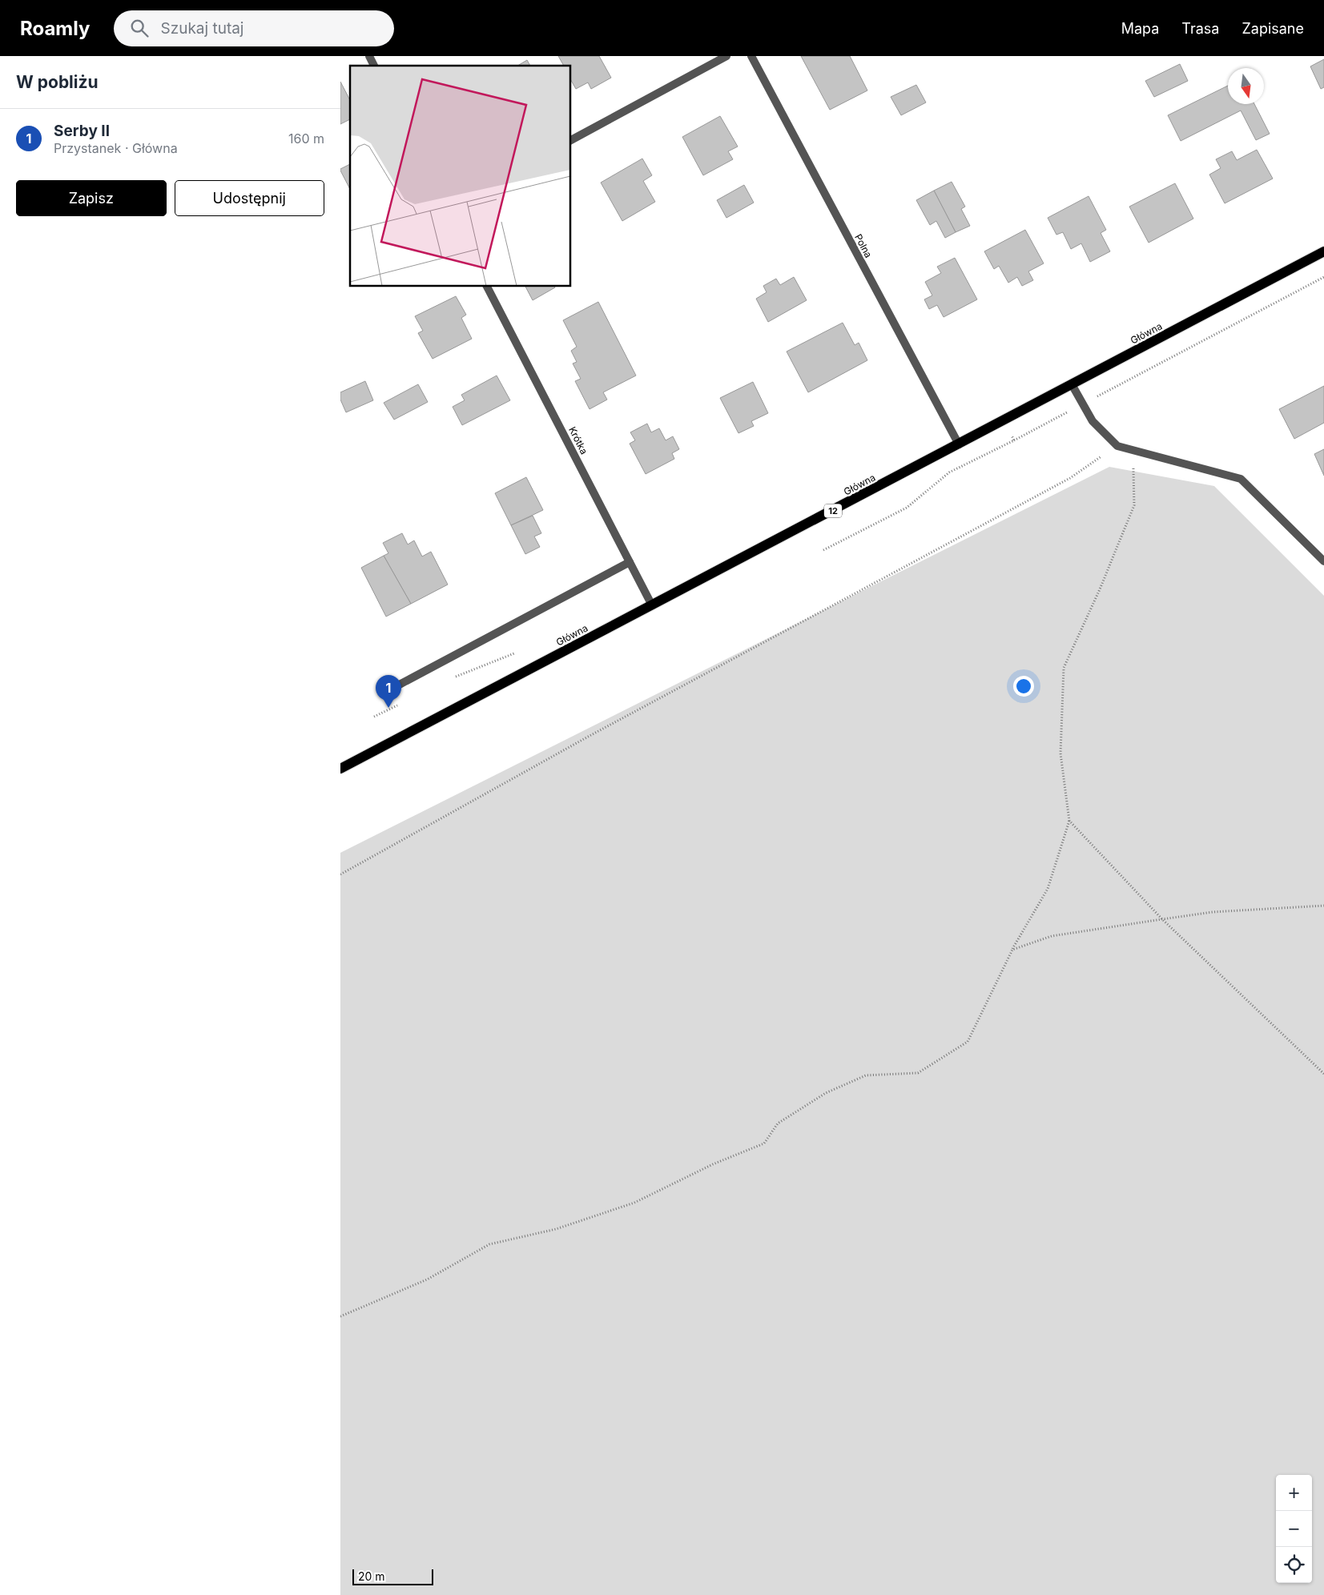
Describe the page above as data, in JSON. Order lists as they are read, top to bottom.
{
  "streets": {
    "main road": ["Główna", "12"],
    "street": ["Polna", "Krótka"]
  },
  "crossings": [
    ["Polna", "Główna"],
    ["Główna", "Krótka"]
  ],
  "scale_bar": "20 m",
  "north": "bottom",
  "page": {
    "header": "Roamly",
    "search": "Szukaj tutaj",
    "nav": ["Mapa", "Trasa", "Zapisane"],
    "heading": "W pobliżu",
    "list": [
      {
        "mark": "1",
        "name": "Serby II",
        "note": "Przystanek · Główna",
        "value": "160 m"
      }
    ],
    "buttons": ["Zapisz", "Udostępnij"],
    "pins": "1",
    "map_buttons": ["+", "−"],
    "scale": "20 m"
  }
}
